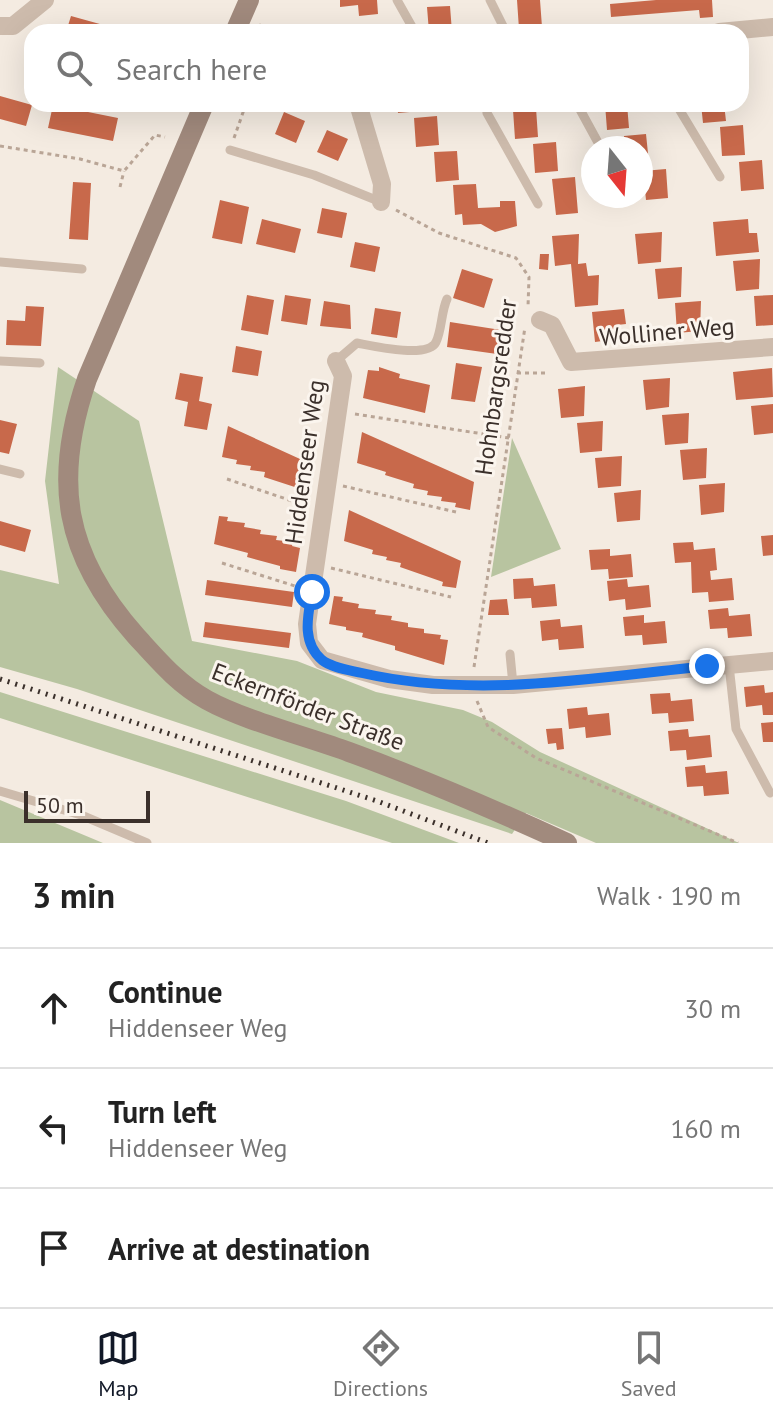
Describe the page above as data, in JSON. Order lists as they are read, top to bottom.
{
  "streets": {
    "street": ["Wolliner Weg", "Hiddenseer Weg", "Eckernförder Straße"],
    "path": ["Hohnbargsredder"]
  },
  "crossings": [
    ["Hohnbargsredder", "Hiddenseer Weg"]
  ],
  "scale_bar": "50 m",
  "north": "bottom",
  "page": {
    "search": "Search here",
    "scale": "50 m",
    "heading": ["3 min", "Walk · 190 m"],
    "list": [
      ["Continue", "Hiddenseer Weg", "30 m"],
      ["Turn left", "Hiddenseer Weg", "160 m"],
      "Arrive at destination"
    ],
    "nav": ["Map", "Directions", "Saved"]
  }
}
